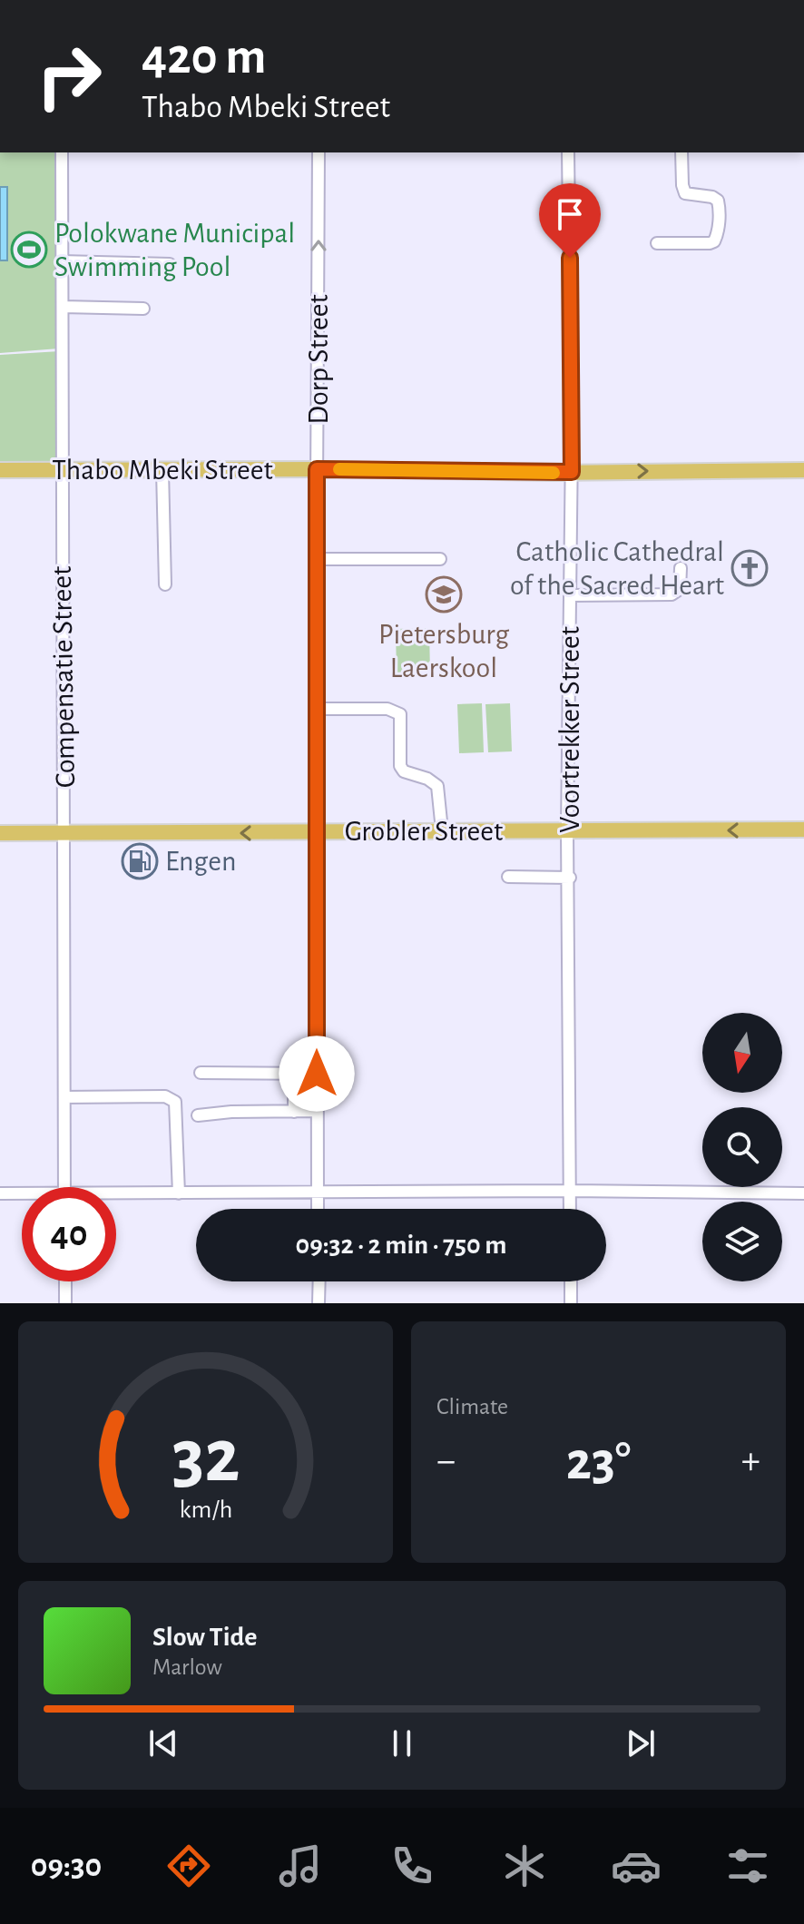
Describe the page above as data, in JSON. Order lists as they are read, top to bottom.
{
  "streets": {
    "main road": ["Thabo Mbeki Street", "Grobler Street"],
    "street": ["Dorp Street", "Compensatie Street", "Voortrekker Street"]
  },
  "crossings": [
    ["Dorp Street", "Thabo Mbeki Street"],
    ["Dorp Street", "Grobler Street"],
    ["Thabo Mbeki Street", "Compensatie Street"],
    ["Thabo Mbeki Street", "Voortrekker Street"],
    ["Compensatie Street", "Grobler Street"],
    ["Voortrekker Street", "Grobler Street"]
  ],
  "one_way": ["Grobler Street"],
  "places": {
    "sports": ["Polokwane Municipal Swimming Pool"],
    "church": ["Catholic Cathedral of the Sacred Heart"],
    "school or university": ["Pietersburg Laerskool"],
    "fuel station": ["Engen"]
  },
  "north": "bottom",
  "page": {
    "turn": ["420 m", "Thabo Mbeki Street"],
    "limit": "40",
    "trip": "09:32 · 2 min · 750 m",
    "tile": "Climate",
    "heat": ["−", "23°", "+"],
    "song": ["Slow Tide", "Marlow"],
    "tabs": "09:30",
    "gauge": ["32", "km/h"]
  }
}
